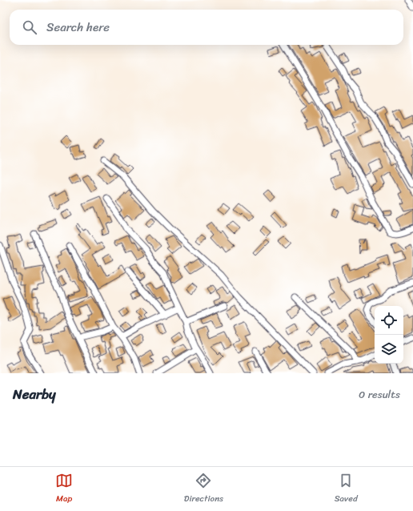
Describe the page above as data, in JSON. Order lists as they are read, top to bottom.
{
  "page": {
    "search": "Search here",
    "heading": ["Nearby", "0 results"],
    "nav": ["Map", "Directions", "Saved"]
  }
}
